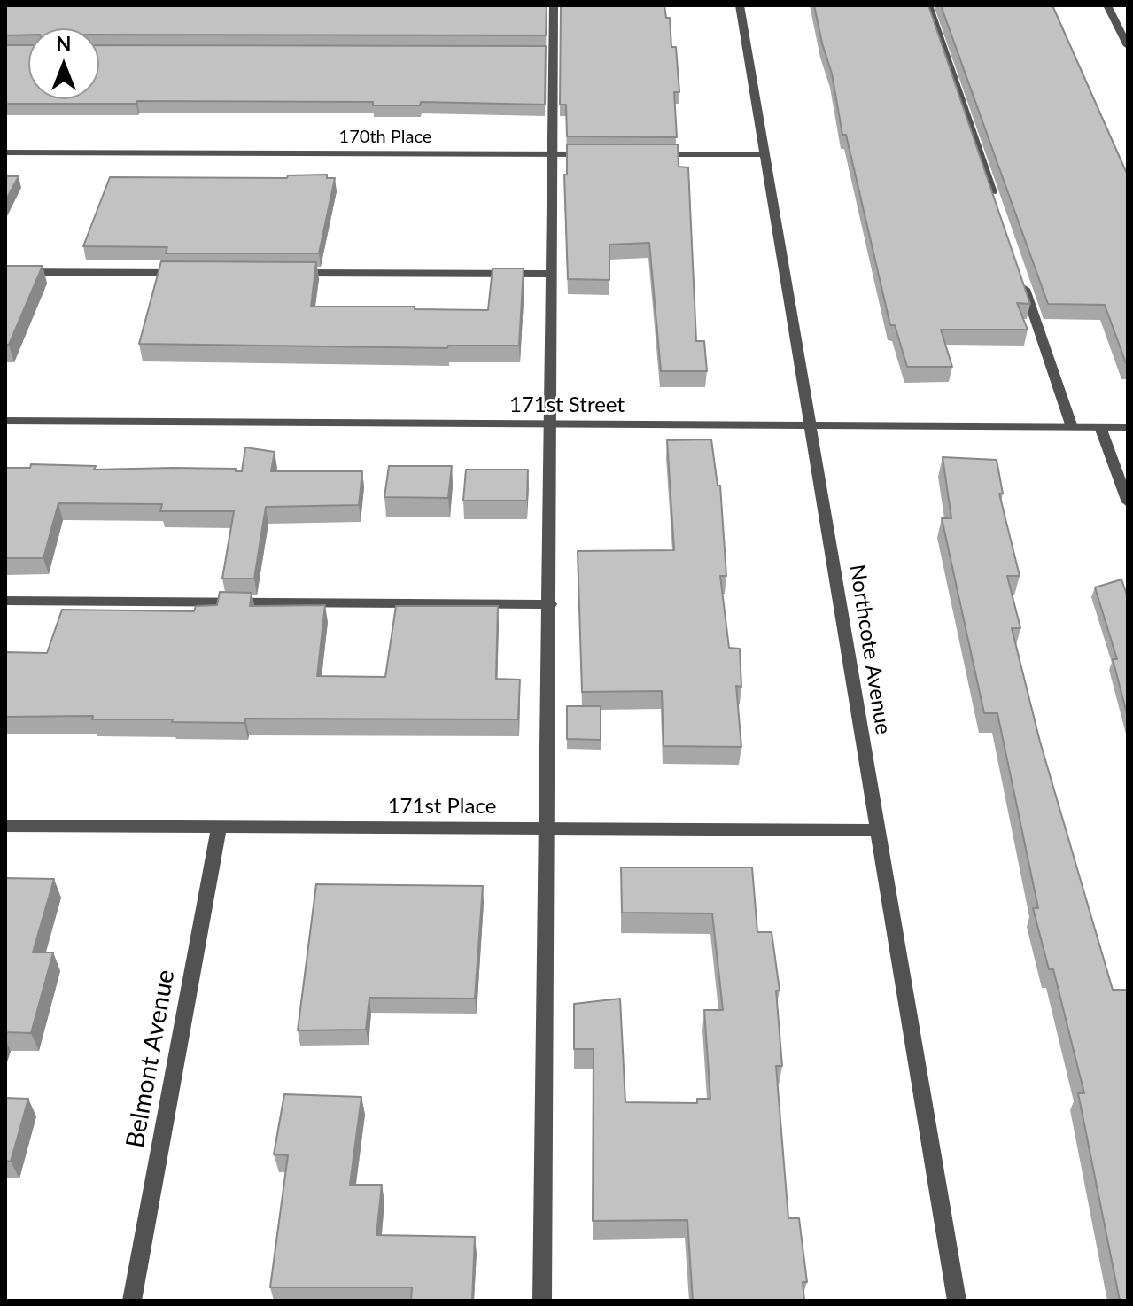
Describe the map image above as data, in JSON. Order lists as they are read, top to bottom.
{
  "streets": {
    "street": [
      "170th Place",
      "171st Street",
      "Northcote Avenue",
      "171st Place",
      "Belmont Avenue"
    ]
  },
  "crossings": [
    ["171st Street", "Northcote Avenue"],
    ["Northcote Avenue", "171st Place"],
    ["171st Place", "Belmont Avenue"]
  ],
  "north": "top"
}
